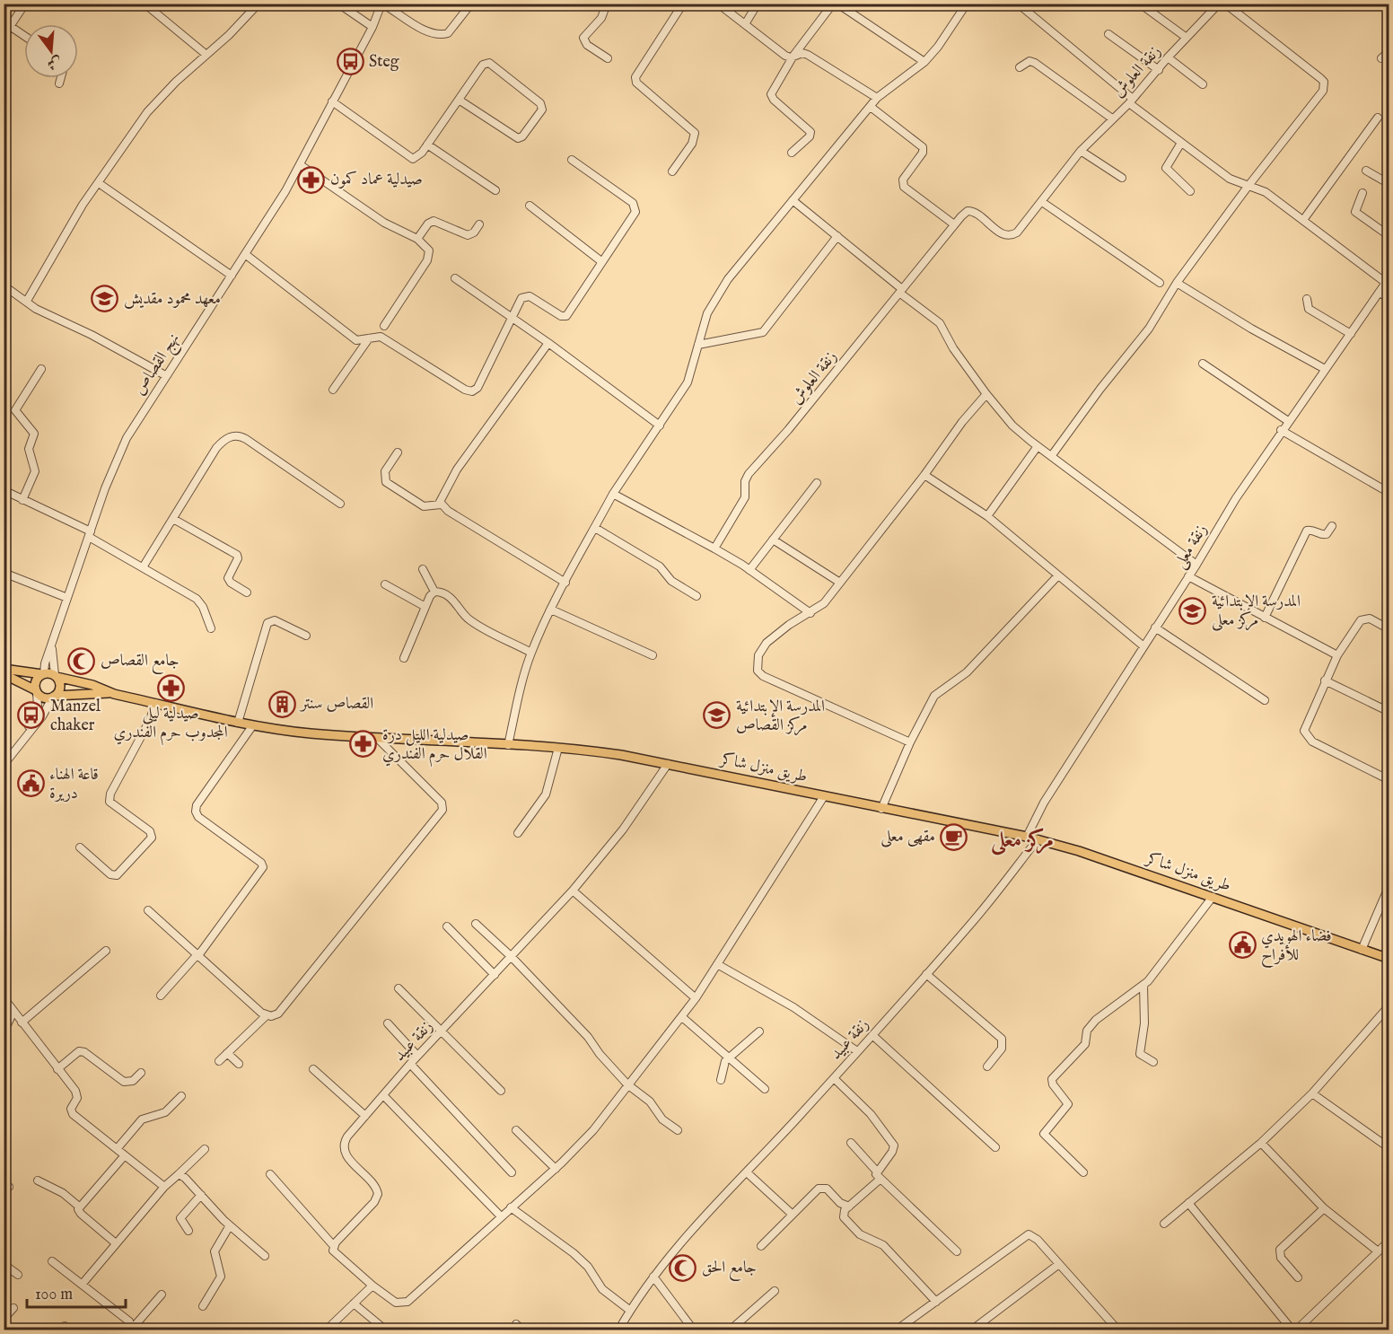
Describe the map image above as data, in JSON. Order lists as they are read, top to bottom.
{
  "streets": {
    "main road": ["طريق منزل شاكر"],
    "street": [
      "زنقة العلوش",
      "نهج القصاص",
      "زنقة معلى",
      "زنقة عبيد"
    ]
  },
  "crossings": [
    ["نهج القصاص", "طريق منزل شاكر"],
    ["زنقة معلى", "طريق منزل شاكر"],
    ["طريق منزل شاكر", "زنقة عبيد"]
  ],
  "districts": ["مركز معلى"],
  "places": {
    "bus stop": ["Steg", "Manzel chaker"],
    "pharmacy": ["صيدلية عماد كمون", "صيدلية ليلى المجدوب حرم الفندري", "صيدلية الليل درة القلال حرم الفندري"],
    "school or university": ["معهد محمود مقديش", "المدرسة الإبتدائية مركز معلى", "المدرسة الإبتدائية مركز القصاص"],
    "mosque": ["جامع القصاص", "جامع الحق"],
    "building": ["القصاص سنتر"],
    "public building": ["قاعة الهناء دريرة", "فضاء الهويدي للأفراح"],
    "cafe": ["مقهى معلى"]
  },
  "scale_bar": "100 m",
  "north": "bottom"
}
